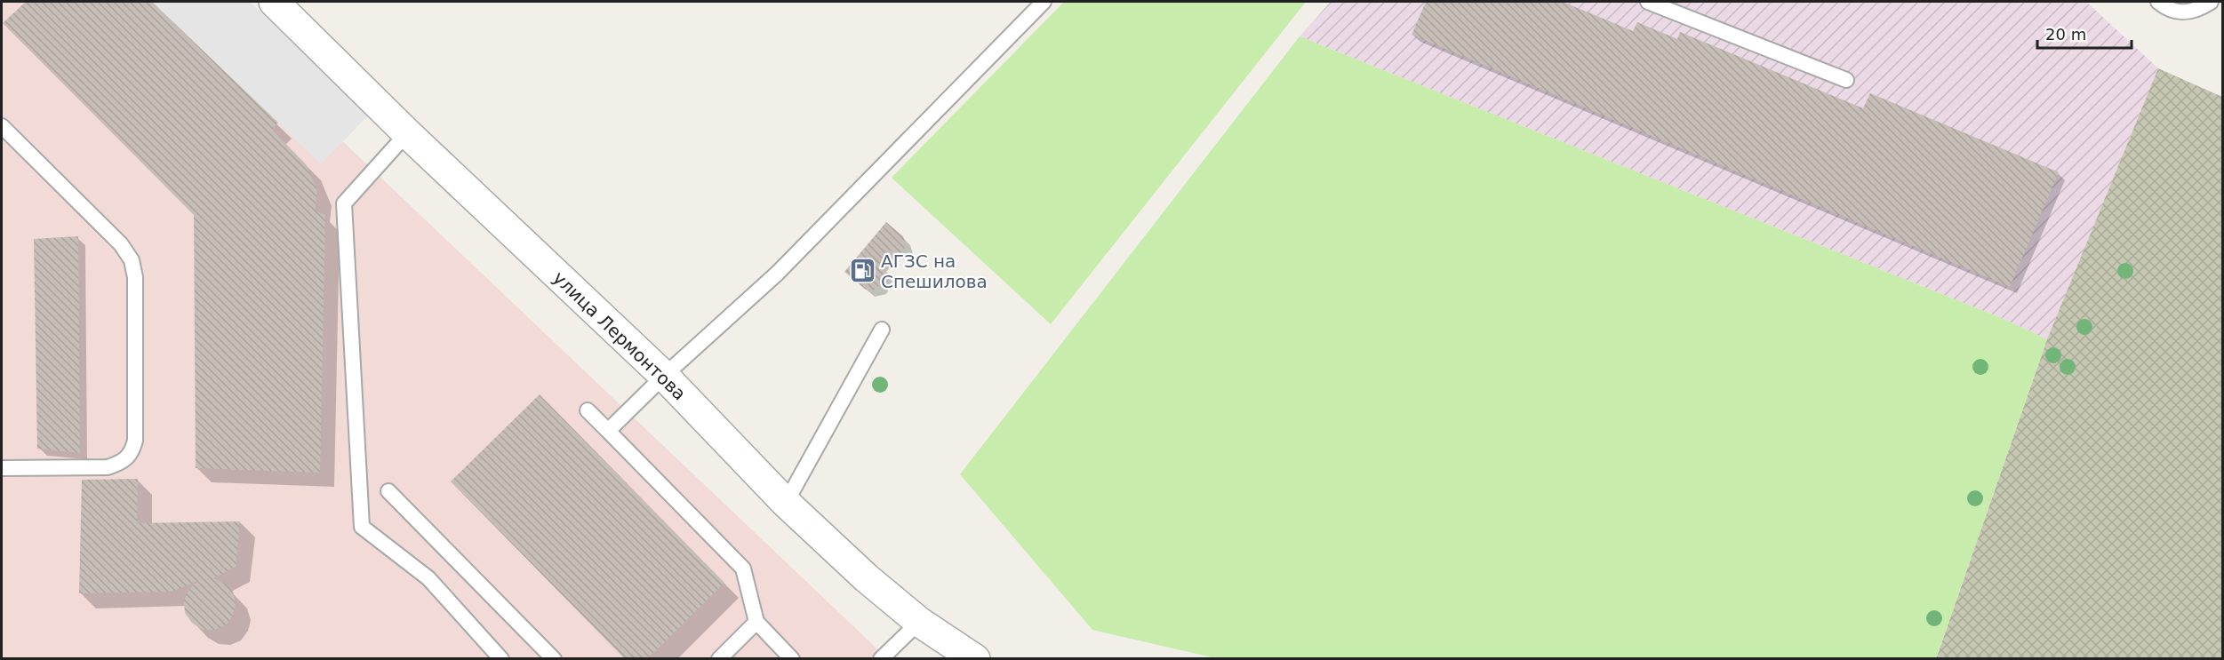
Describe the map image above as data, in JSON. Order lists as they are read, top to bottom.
{
  "streets": {
    "street": ["улица Лермонтова"]
  },
  "places": {
    "fuel station": ["АГЗС на Спешилова"]
  },
  "scale_bar": "20 m"
}
